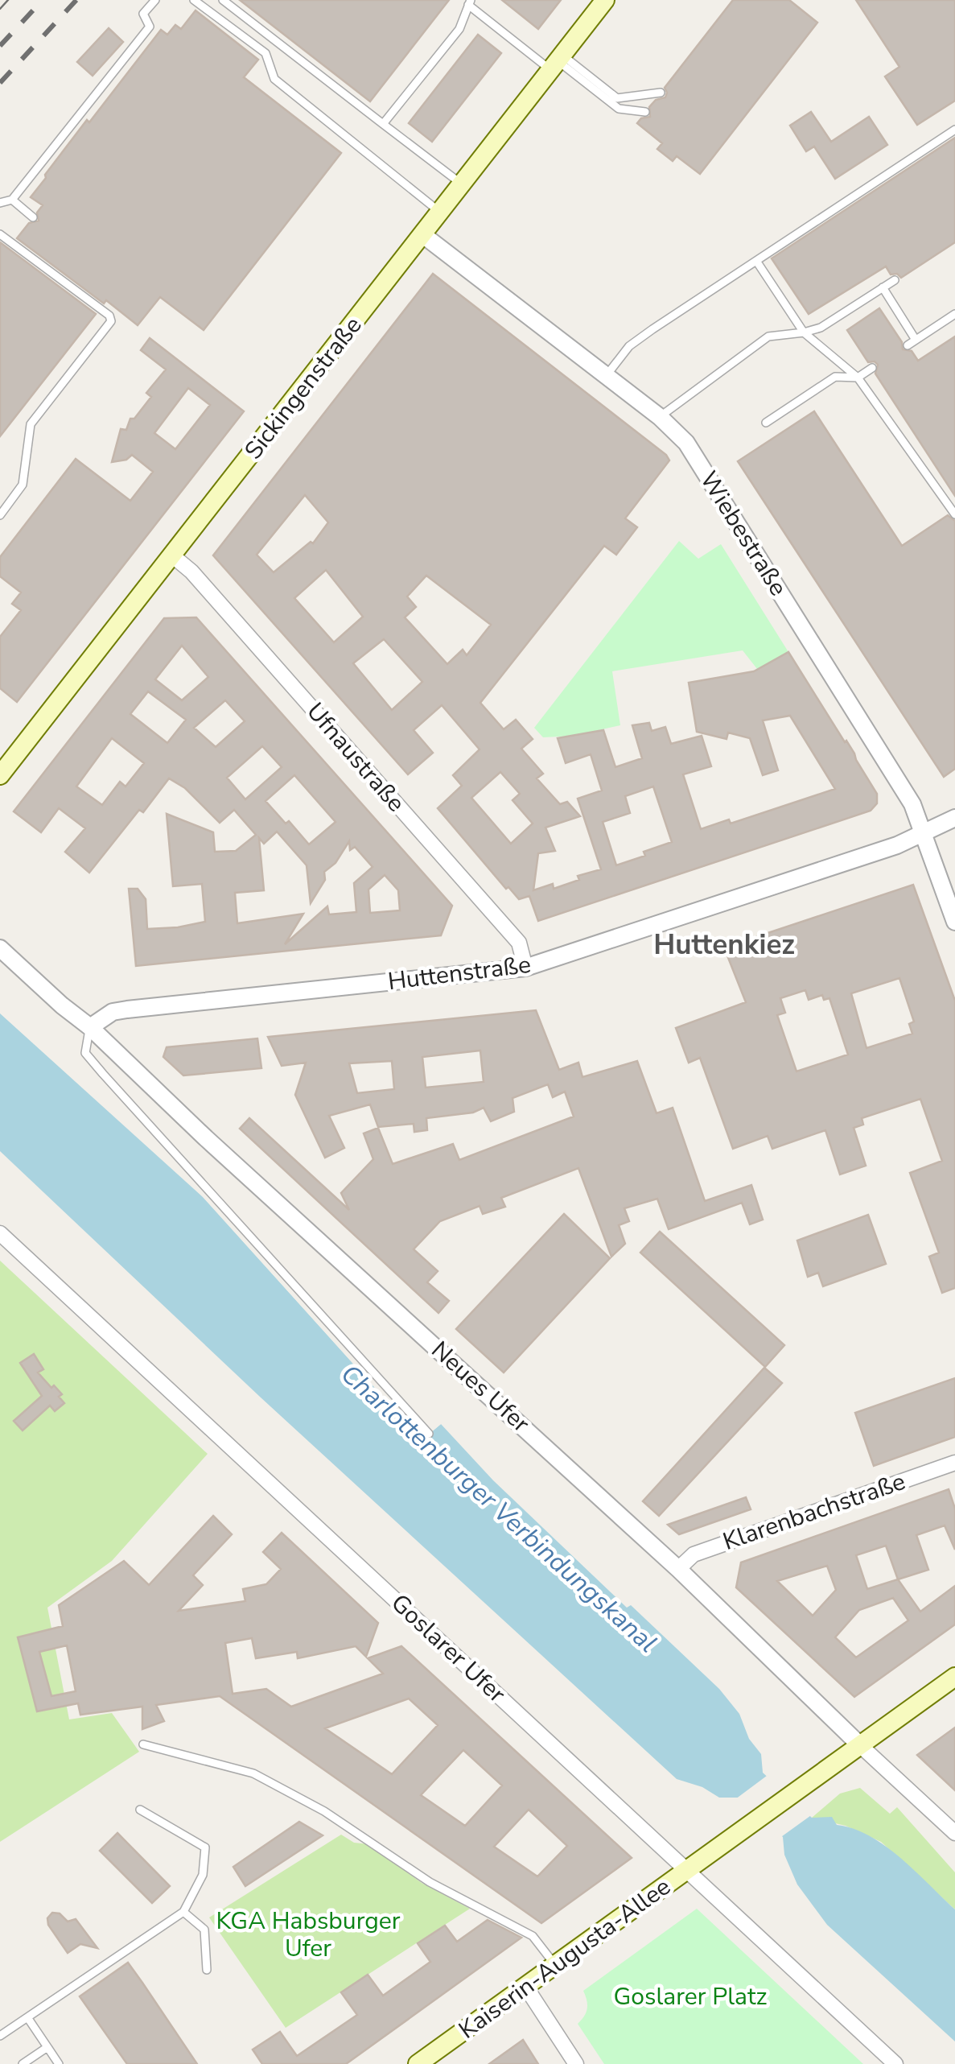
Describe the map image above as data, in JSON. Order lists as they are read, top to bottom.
{
  "streets": {
    "main road": ["Sickingenstraße", "Kaiserin-Augusta-Allee"],
    "street": [
      "Wiebestraße",
      "Ufnaustraße",
      "Huttenstraße",
      "Neues Ufer",
      "Klarenbachstraße",
      "Goslarer Ufer"
    ]
  },
  "crossings": [
    ["Sickingenstraße", "Wiebestraße"],
    ["Sickingenstraße", "Ufnaustraße"],
    ["Wiebestraße", "Huttenstraße"],
    ["Ufnaustraße", "Huttenstraße"],
    ["Huttenstraße", "Neues Ufer"],
    ["Neues Ufer", "Klarenbachstraße"],
    ["Neues Ufer", "Kaiserin-Augusta-Allee"],
    ["Goslarer Ufer", "Kaiserin-Augusta-Allee"]
  ],
  "districts": ["Huttenkiez"],
  "water": ["Charlottenburger Verbindungskanal"],
  "parks": ["KGA Habsburger Ufer", "Goslarer Platz"]
}
